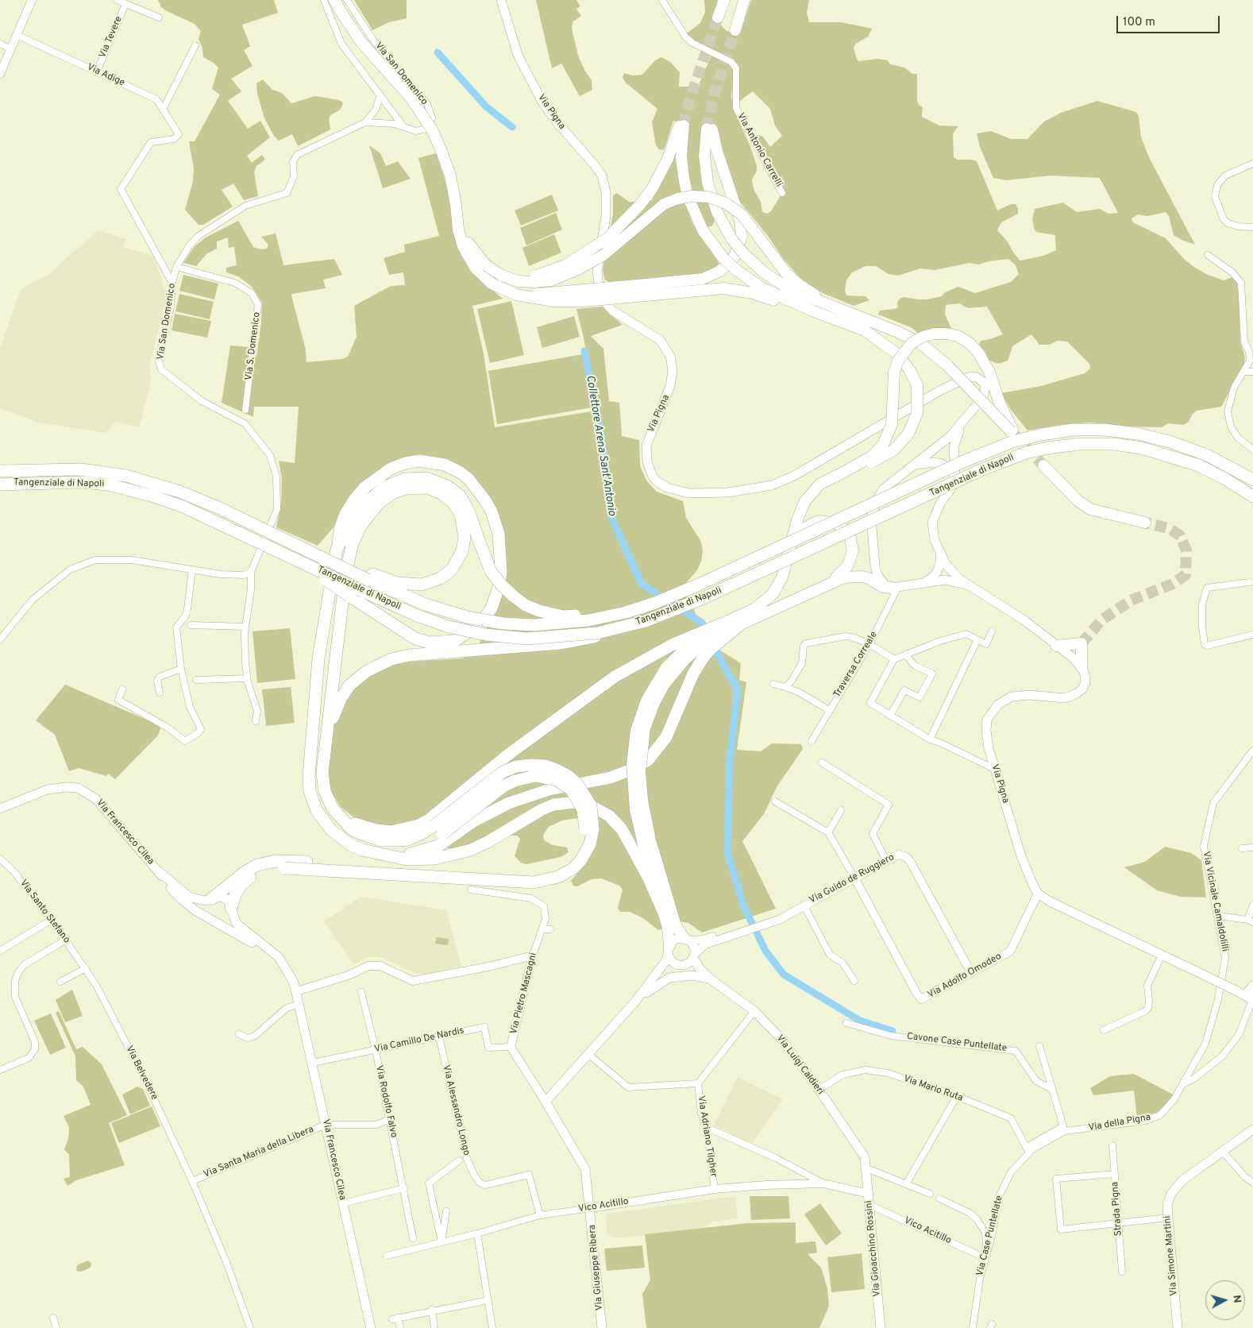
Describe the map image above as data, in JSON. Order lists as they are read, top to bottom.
{
  "streets": {
    "highway": ["Tangenziale di Napoli"],
    "main road": [
      "Via Pigna",
      "Via Francesco Cilea",
      "Via Pietro Mascagni",
      "Via Luigi Caldieri",
      "Via Gioacchino Rossini",
      "Via Simone Martini",
      "Via Giuseppe Ribera"
    ],
    "street": [
      "Via Tevere",
      "Via San Domenico",
      "Via Adige",
      "Via Antonio Carrelli",
      "Via S. Domenico",
      "Traversa Correale",
      "Via Guido de Ruggiero",
      "Via Vicinale Camaldolilli",
      "Via Santo Stefano",
      "Via Adolfo Omodeo",
      "Via Camillo De Nardis",
      "Cavone Case Puntellate",
      "Via Belvedere",
      "Via Mario Ruta",
      "Via Rodolfo Falvo",
      "Via Alessandro Longo",
      "Via della Pigna",
      "Via Adriano Tilgher",
      "Via Santa Maria della Libera",
      "Vico Acitillo",
      "Strada Pigna",
      "Via Case Puntellate"
    ]
  },
  "crossings": [
    ["Via Tevere", "Via Adige"],
    ["Via San Domenico", "Via Adige"],
    ["Via San Domenico", "Via S. Domenico"],
    ["Via Pigna", "Traversa Correale"],
    ["Via Pigna", "Via Adolfo Omodeo"],
    ["Via Francesco Cilea", "Via Camillo De Nardis"],
    ["Via Francesco Cilea", "Via Santa Maria della Libera"],
    ["Via Guido de Ruggiero", "Via Adolfo Omodeo"],
    ["Via Guido de Ruggiero", "Via Luigi Caldieri"],
    ["Via Vicinale Camaldolilli", "Via della Pigna"],
    ["Via Santo Stefano", "Via Belvedere"],
    ["Via Pietro Mascagni", "Via Camillo De Nardis"],
    ["Via Pietro Mascagni", "Via Luigi Caldieri"],
    ["Via Pietro Mascagni", "Vico Acitillo"],
    ["Via Pietro Mascagni", "Via Giuseppe Ribera"],
    ["Via Camillo De Nardis", "Via Rodolfo Falvo"],
    ["Via Camillo De Nardis", "Via Alessandro Longo"],
    ["Via Luigi Caldieri", "Via Mario Ruta"],
    ["Via Luigi Caldieri", "Via Gioacchino Rossini"],
    ["Via Belvedere", "Via Santa Maria della Libera"],
    ["Via Mario Ruta", "Via della Pigna"],
    ["Via Mario Ruta", "Via Case Puntellate"],
    ["Via Alessandro Longo", "Vico Acitillo"],
    ["Via della Pigna", "Via Case Puntellate"],
    ["Via Adriano Tilgher", "Vico Acitillo"],
    ["Vico Acitillo", "Via Case Puntellate"],
    ["Vico Acitillo", "Via Gioacchino Rossini"],
    ["Vico Acitillo", "Via Giuseppe Ribera"]
  ],
  "water": ["Collettore Arena Sant'Antonio"],
  "scale_bar": "100 m",
  "north": "right"
}
